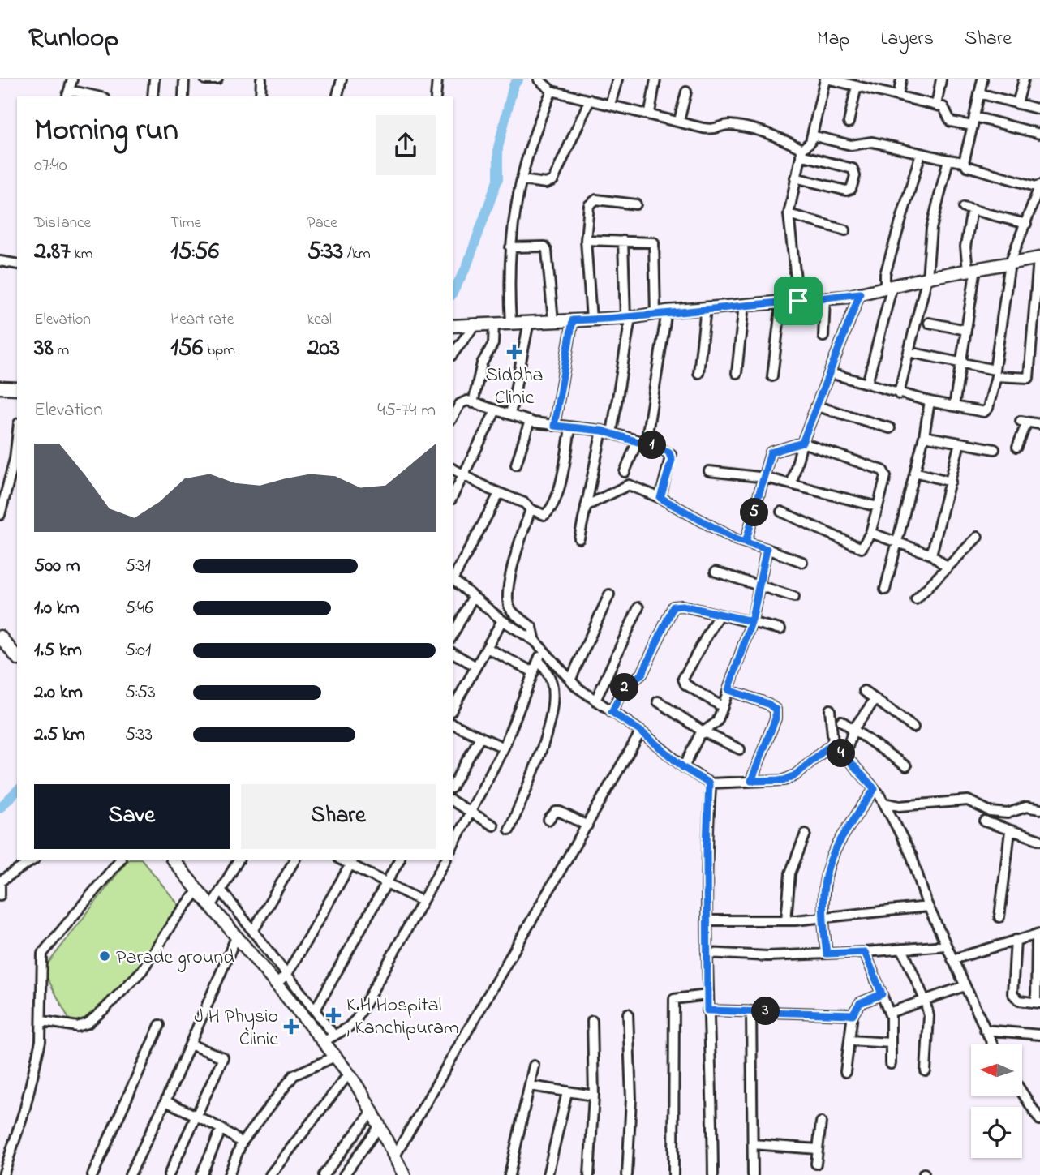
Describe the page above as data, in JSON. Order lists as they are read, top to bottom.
{
  "places": {
    "health": ["Siddha Clinic", "K.H Hospital , Kanchipuram", "J H Physio Clinic"],
    "other": ["Parade ground"]
  },
  "north": "left",
  "page": {
    "header": "Runloop",
    "nav": ["Map", "Layers", "Share"],
    "heading": ["Morning run", "07:40"],
    "stats": [
      ["Distance", "2.87 km"],
      ["Time", "15:56"],
      ["Pace", "5:33 /km"],
      ["Elevation", "38 m"],
      ["Heart rate", "156 bpm"],
      ["kcal", "203"]
    ],
    "chart": ["Elevation", "45–74 m"],
    "pins": [
      "1",
      "5",
      "2",
      "4",
      "3"
    ],
    "list": [
      {
        "name": "500 m",
        "note": "5:31"
      },
      {
        "name": "1.0 km",
        "note": "5:46"
      },
      {
        "name": "1.5 km",
        "note": "5:01"
      },
      {
        "name": "2.0 km",
        "note": "5:53"
      },
      {
        "name": "2.5 km",
        "note": "5:33"
      }
    ],
    "buttons": ["Save", "Share"]
  }
}
